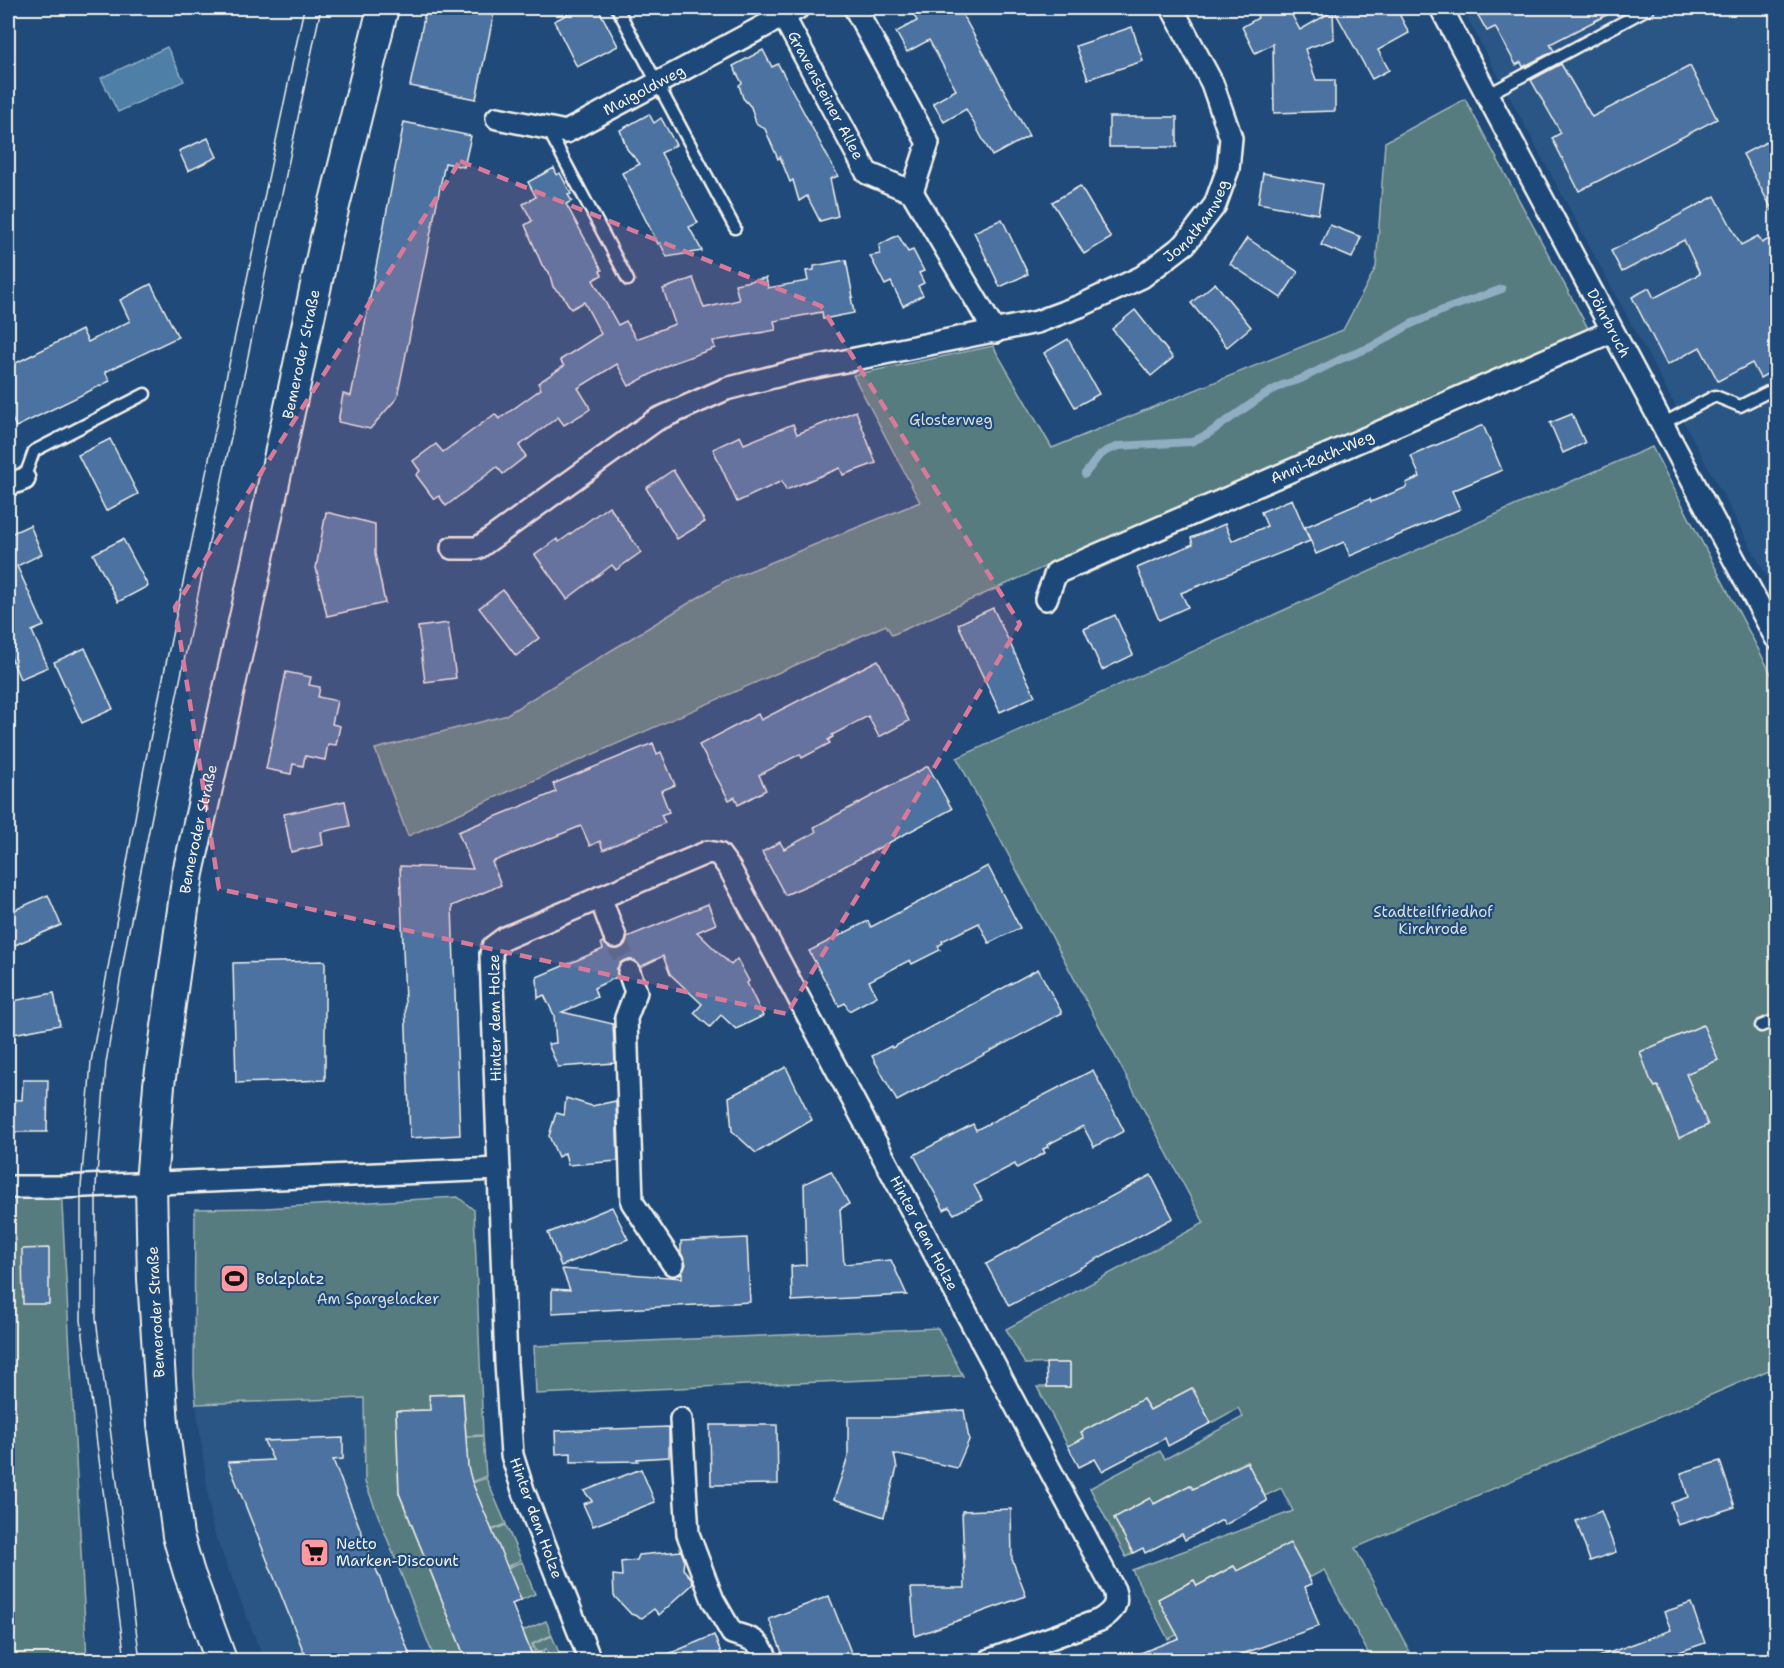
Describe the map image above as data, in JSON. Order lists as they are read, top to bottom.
{
  "streets": {
    "main road": ["Bemeroder Straße"],
    "street": [
      "Maigoldweg",
      "Gravensteiner Allee",
      "Jonathanweg",
      "Döhrbruch",
      "Anni-Rath-Weg",
      "Hinter dem Holze"
    ]
  },
  "crossings": [
    ["Maigoldweg", "Gravensteiner Allee"],
    ["Döhrbruch", "Anni-Rath-Weg"]
  ],
  "parks": ["Glosterweg", "Stadtteilfriedhof Kirchrode", "Am Spargelacker"],
  "places": {
    "sports": ["Bolzplatz"],
    "supermarket": ["Netto Marken-Discount"]
  }
}
